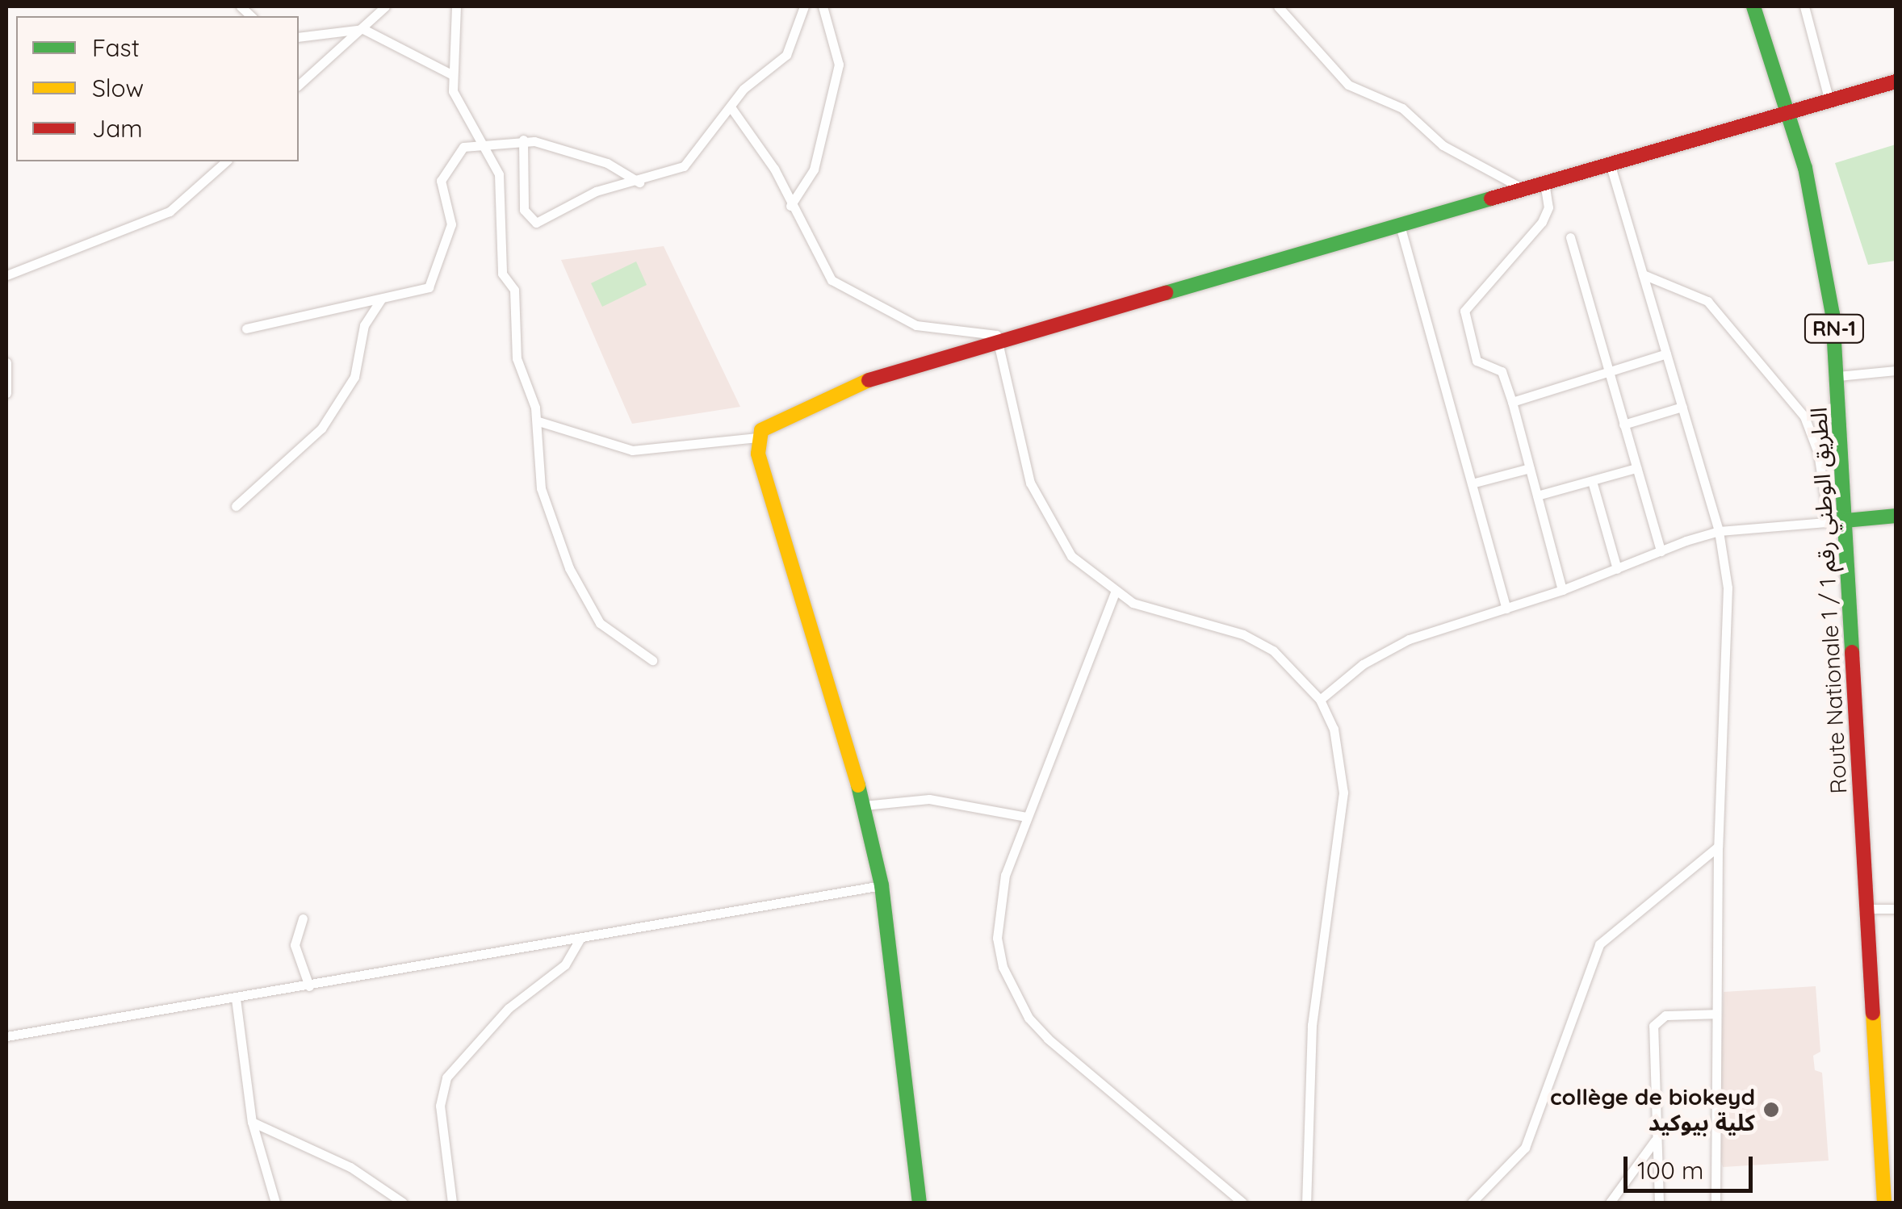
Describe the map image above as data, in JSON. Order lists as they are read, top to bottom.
{
  "streets": {
    "street": ["RN-1", "Route Nationale 1 / الطريق الوطني رقم 1"]
  },
  "places": ["collège de biokeyd كلية بيوكيد"],
  "legend": ["Fast", "Slow", "Jam"],
  "scale_bar": "100 m"
}
